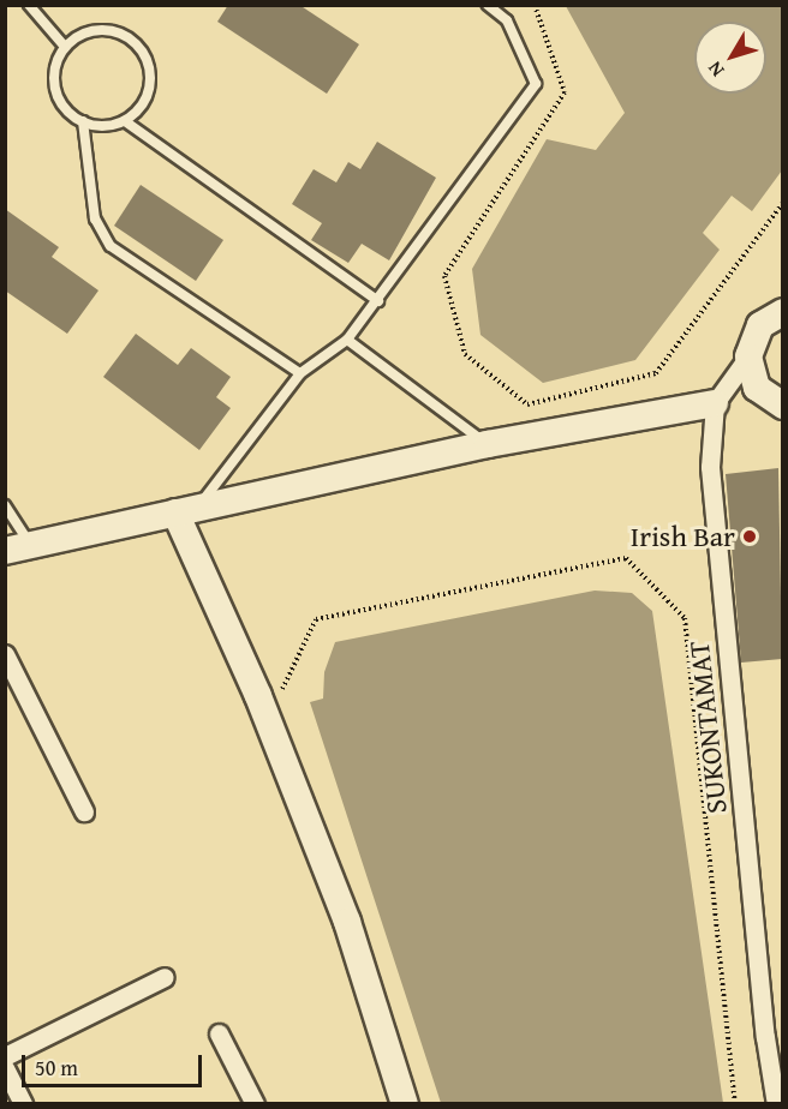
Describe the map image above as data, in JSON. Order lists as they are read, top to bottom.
{
  "streets": {
    "street": ["SUKONTAMAT"]
  },
  "places": ["Irish Bar"],
  "scale_bar": "50 m",
  "north": "bottom left"
}
